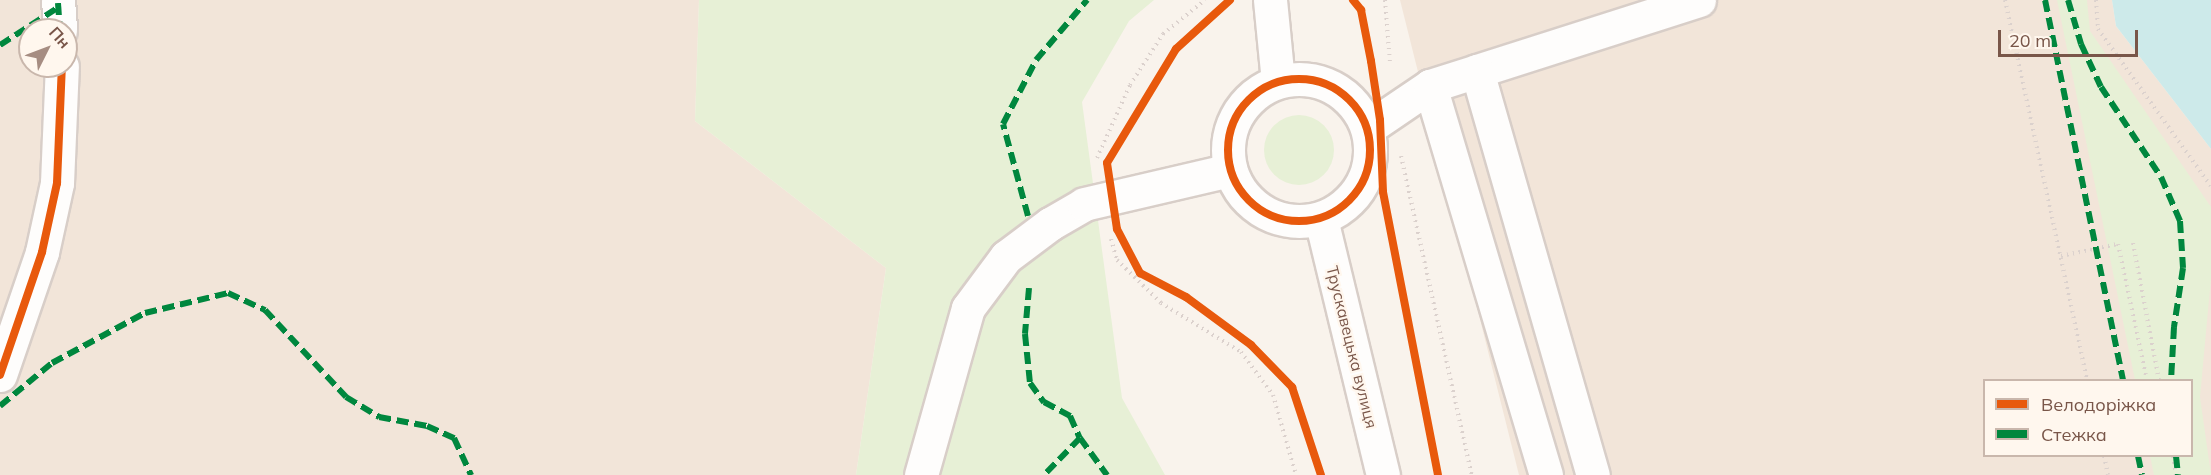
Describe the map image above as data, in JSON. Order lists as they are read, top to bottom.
{
  "streets": {
    "street": ["Трускавецька вулиця"]
  },
  "legend": ["Велодоріжка", "Стежка"],
  "scale_bar": "20 m",
  "north": "top right"
}
